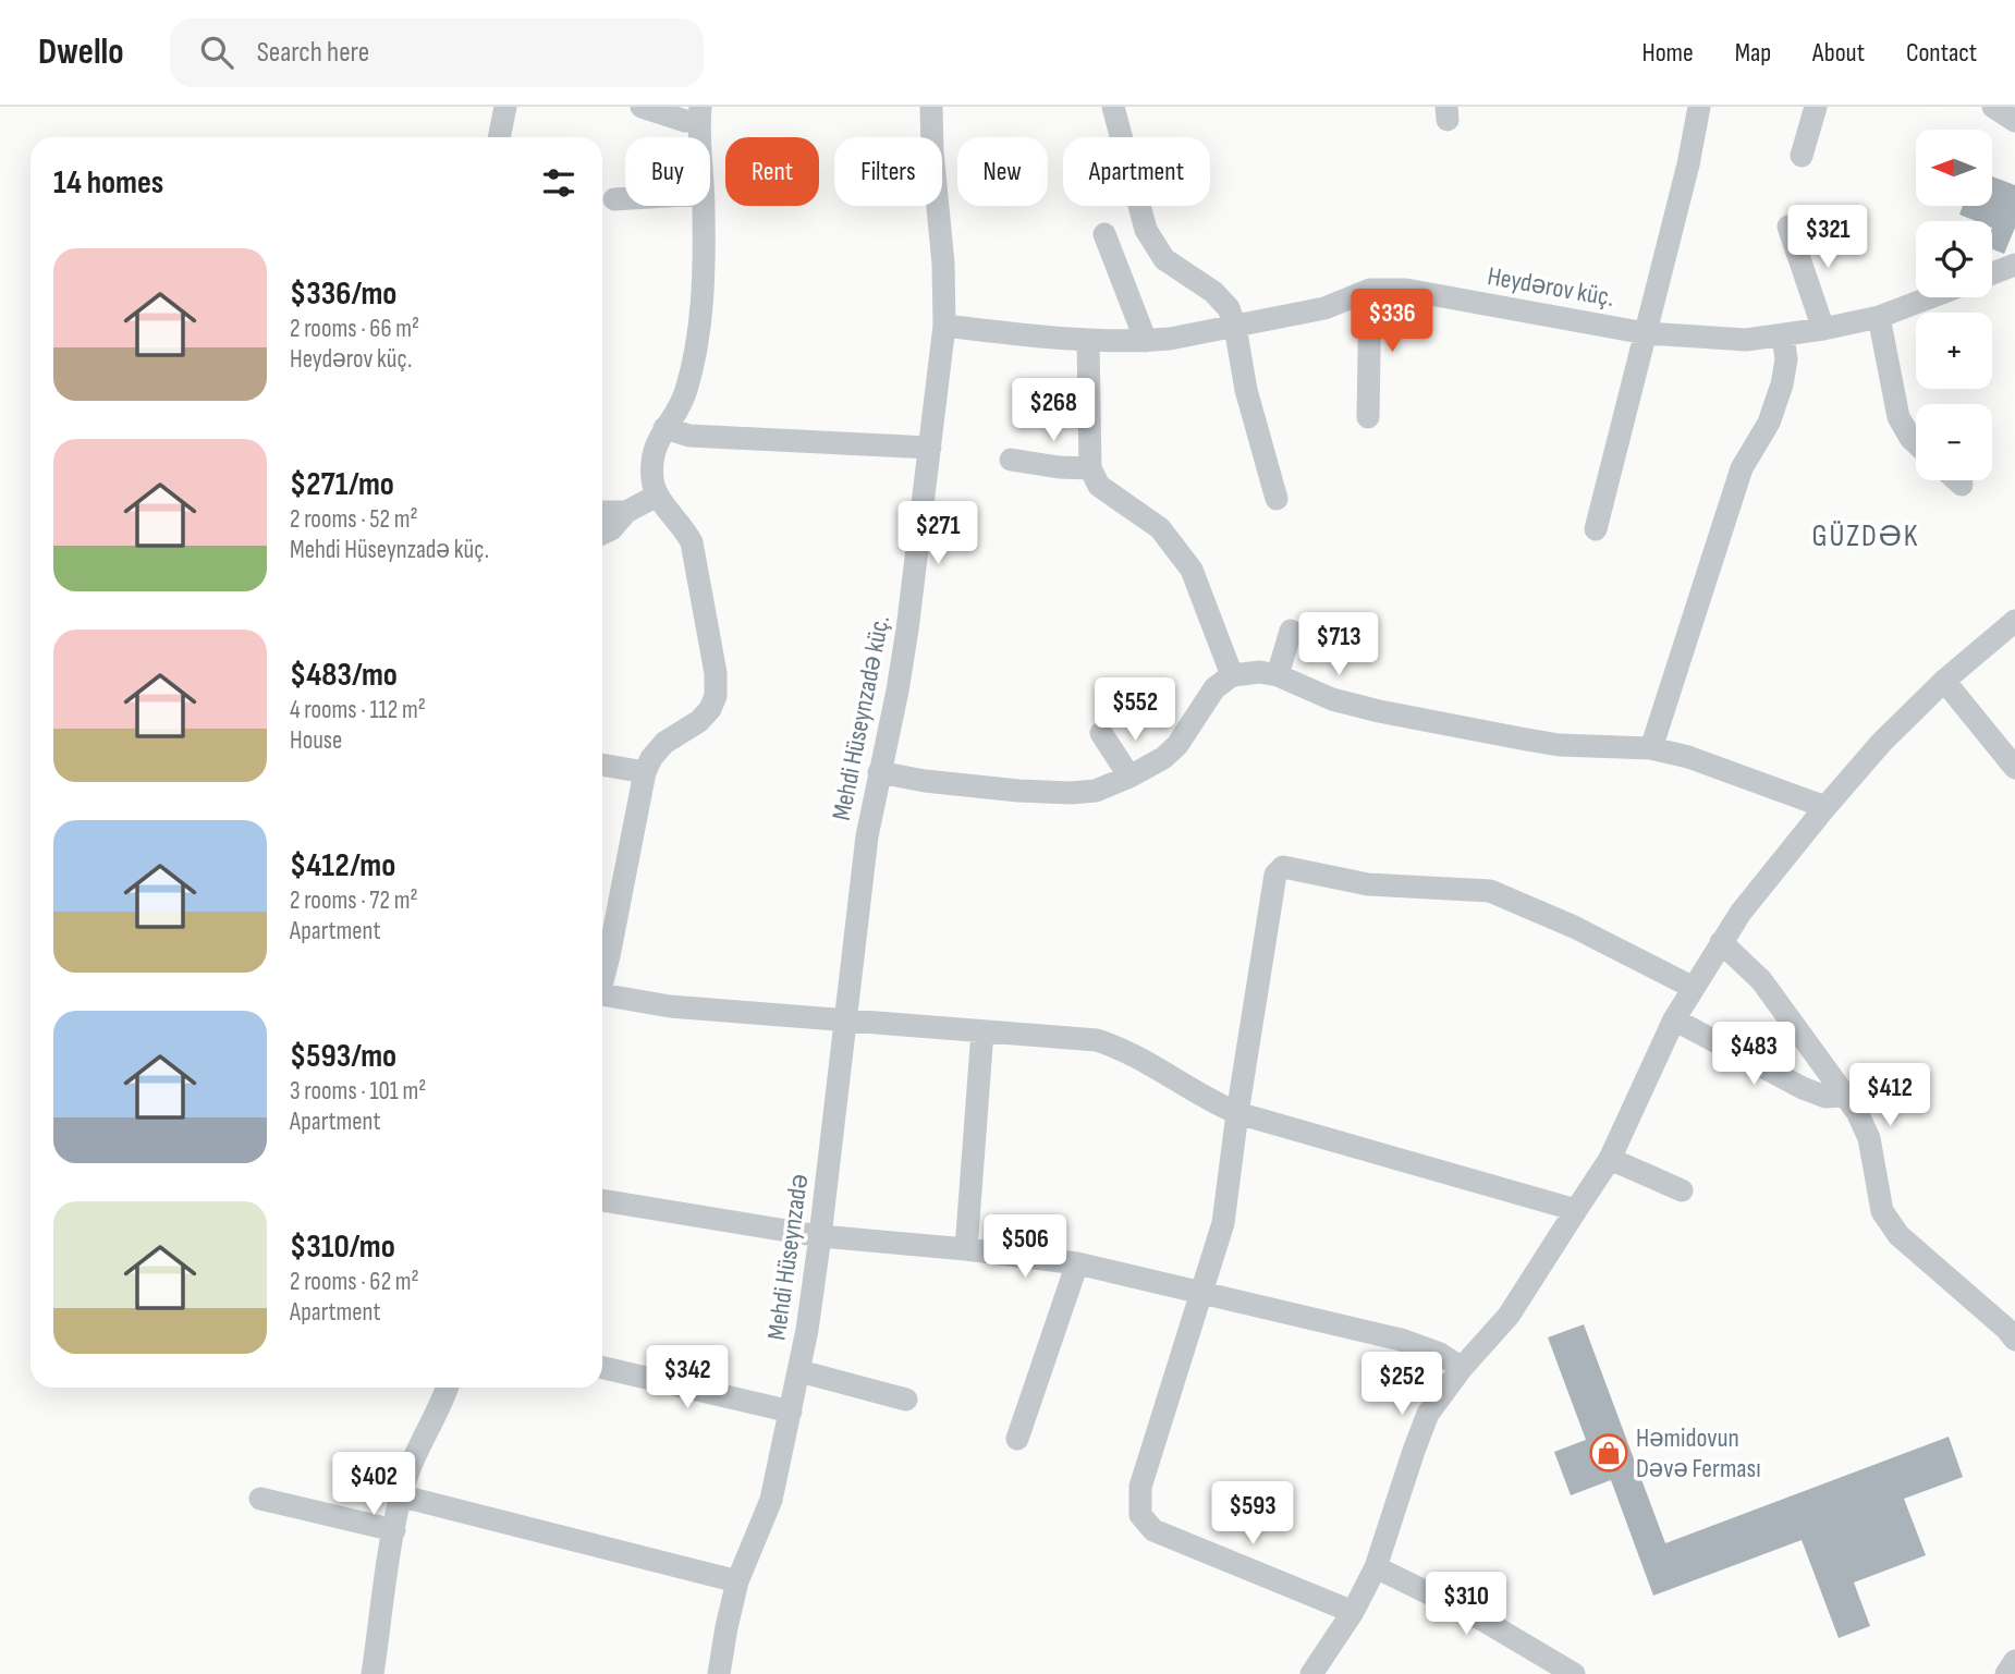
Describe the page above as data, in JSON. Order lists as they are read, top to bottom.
{
  "streets": {
    "street": ["Heydərov küç.", "Mehdi Hüseynzadə küç.", "Mehdi Hüseynzadə"]
  },
  "crossings": [
    ["Heydərov küç.", "Mehdi Hüseynzadə küç."],
    ["Mehdi Hüseynzadə küç.", "Mehdi Hüseynzadə"]
  ],
  "districts": ["GÜZDƏK"],
  "places": {
    "shop": ["Həmidovun Dəvə Ferması"]
  },
  "north": "left",
  "page": {
    "header": "Dwello",
    "search": "Search here",
    "nav": [
      "Home",
      "Map",
      "About",
      "Contact"
    ],
    "map_buttons": ["+", "−"],
    "chip": [
      "Buy",
      "Rent",
      "Filters",
      "New",
      "Apartment"
    ],
    "heading": "14 homes",
    "price": [
      "$321",
      "$336",
      "$268",
      "$271",
      "$713",
      "$552",
      "$483",
      "$412",
      "$506",
      "$342",
      "$252",
      "$402",
      "$593",
      "$310"
    ],
    "list": [
      {
        "name": "$336/mo",
        "note": "2 rooms · 66 m² · Heydərov küç."
      },
      {
        "name": "$271/mo",
        "note": "2 rooms · 52 m² · Mehdi Hüseynzadə küç."
      },
      {
        "name": "$483/mo",
        "note": "4 rooms · 112 m² · House"
      },
      {
        "name": "$412/mo",
        "note": "2 rooms · 72 m² · Apartment"
      },
      {
        "name": "$593/mo",
        "note": "3 rooms · 101 m² · Apartment"
      },
      {
        "name": "$310/mo",
        "note": "2 rooms · 62 m² · Apartment"
      }
    ]
  }
}
